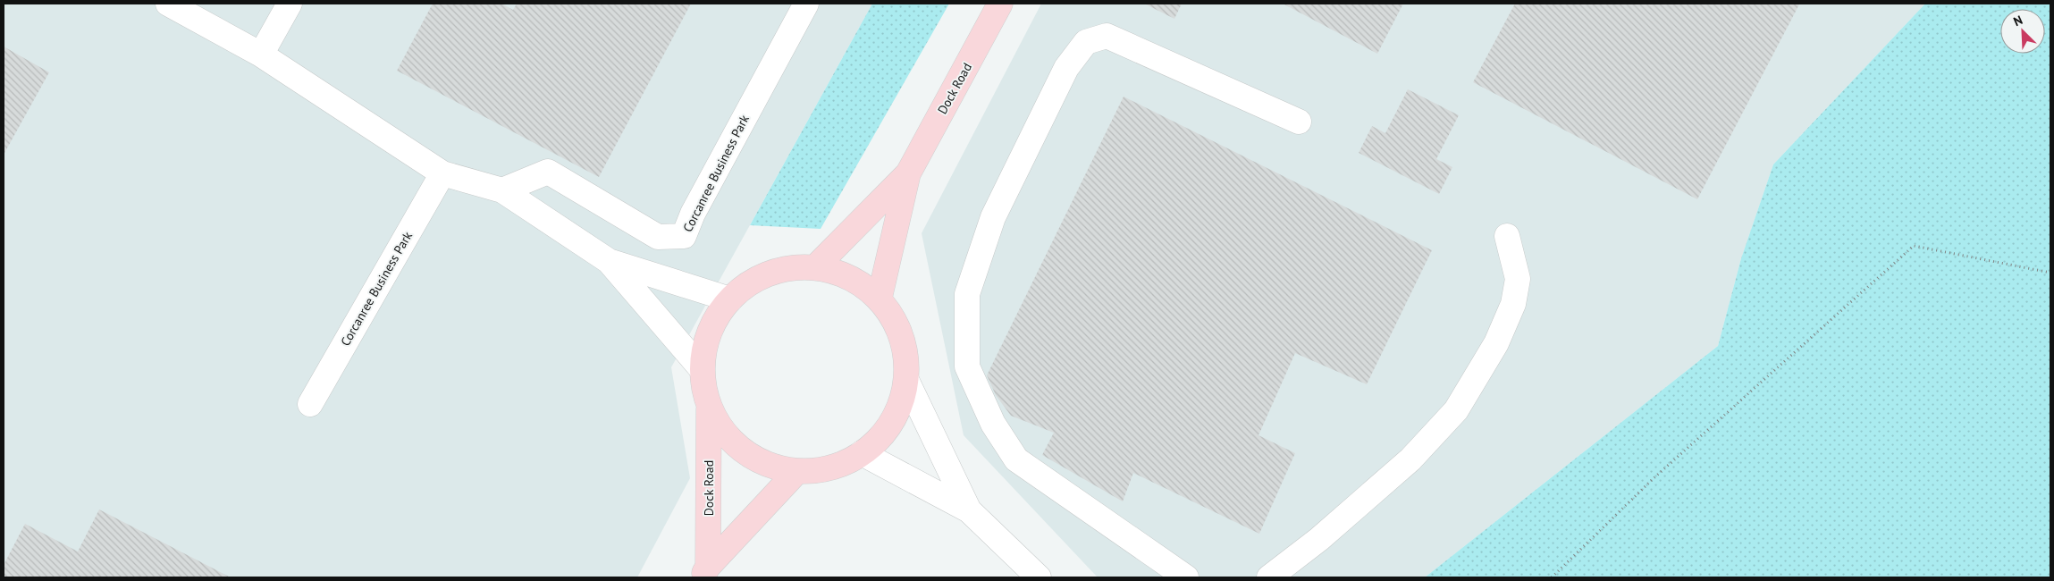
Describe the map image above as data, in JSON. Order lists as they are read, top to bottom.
{
  "streets": {
    "main road": ["Dock Road"],
    "street": ["Corcanree Business Park"]
  },
  "north": "top left"
}
